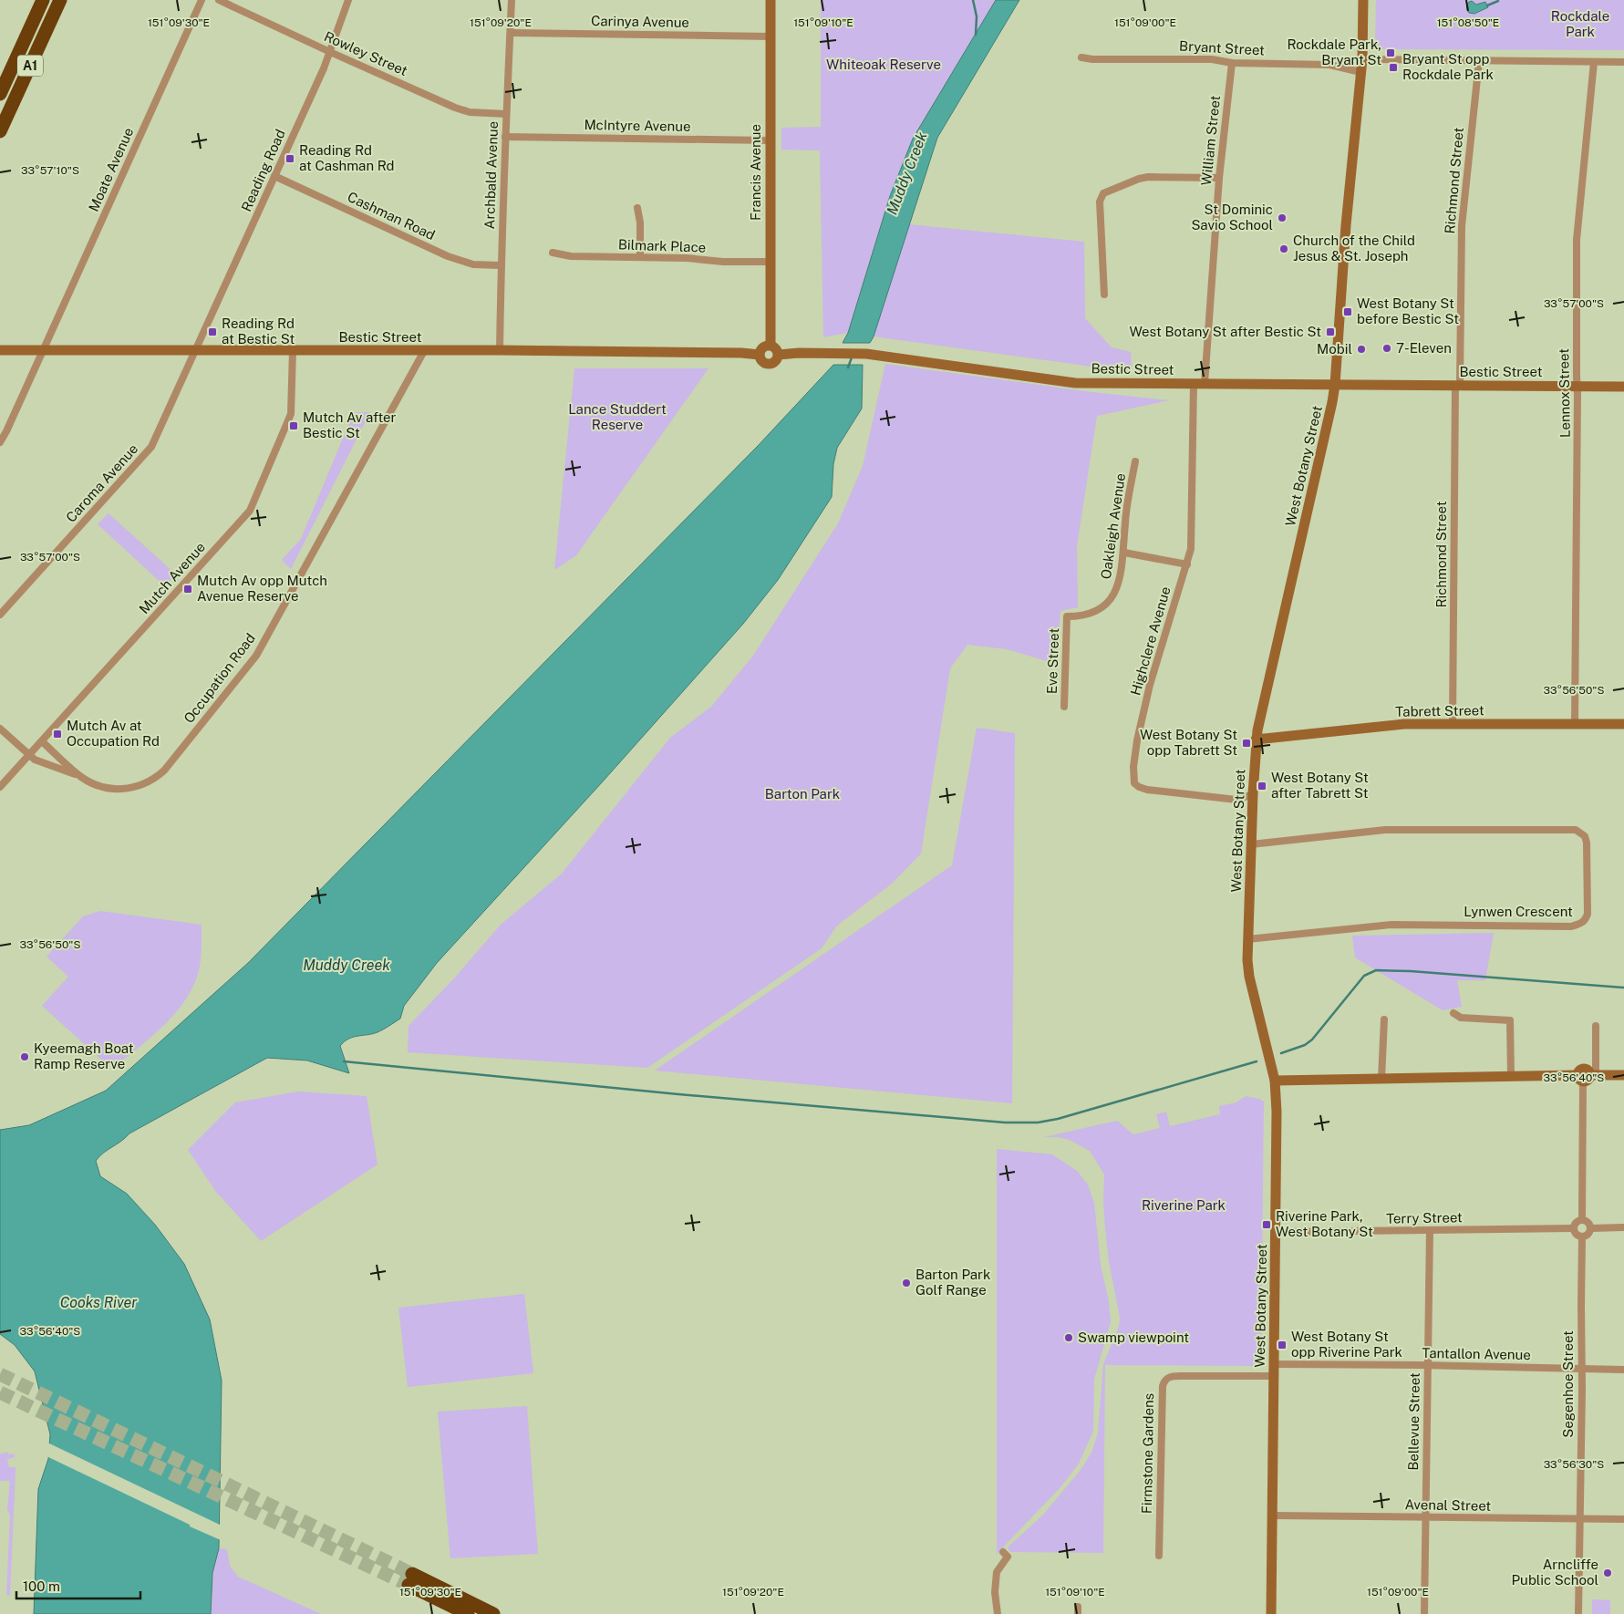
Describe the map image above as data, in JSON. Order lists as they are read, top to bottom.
{
  "streets": {
    "highway": ["A1"],
    "main road": [
      "Francis Avenue",
      "Bestic Street",
      "West Botany Street",
      "Tabrett Street"
    ],
    "street": [
      "Carinya Avenue",
      "Bryant Street",
      "Rowley Street",
      "McIntyre Avenue",
      "William Street",
      "Moate Avenue",
      "Reading Road",
      "Archbald Avenue",
      "Richmond Street",
      "Cashman Road",
      "Bilmark Place",
      "Lennox Street",
      "Caroma Avenue",
      "Oakleigh Avenue",
      "Mutch Avenue",
      "Highclere Avenue",
      "Eve Street",
      "Occupation Road",
      "Lynwen Crescent",
      "Terry Street",
      "Tantallon Avenue",
      "Segenhoe Street",
      "Bellevue Street",
      "Firmstone Gardens",
      "Avenal Street"
    ]
  },
  "crossings": [
    ["Carinya Avenue", "Francis Avenue"],
    ["Carinya Avenue", "Archbald Avenue"],
    ["Bryant Street", "William Street"],
    ["Bryant Street", "West Botany Street"],
    ["Rowley Street", "Reading Road"],
    ["Rowley Street", "Archbald Avenue"],
    ["McIntyre Avenue", "Francis Avenue"],
    ["McIntyre Avenue", "Archbald Avenue"],
    ["William Street", "Bestic Street"],
    ["William Street", "Highclere Avenue"],
    ["Moate Avenue", "Bestic Street"],
    ["Reading Road", "Cashman Road"],
    ["Reading Road", "Bestic Street"],
    ["Reading Road", "Caroma Avenue"],
    ["Francis Avenue", "Bilmark Place"],
    ["Francis Avenue", "Bestic Street"],
    ["Archbald Avenue", "Cashman Road"],
    ["Archbald Avenue", "Bestic Street"],
    ["Richmond Street", "Bestic Street"],
    ["Richmond Street", "Tabrett Street"],
    ["Bestic Street", "Lennox Street"],
    ["Bestic Street", "West Botany Street"],
    ["Bestic Street", "Caroma Avenue"],
    ["Bestic Street", "Mutch Avenue"],
    ["Bestic Street", "Highclere Avenue"],
    ["Bestic Street", "Occupation Road"],
    ["Lennox Street", "Tabrett Street"],
    ["West Botany Street", "Highclere Avenue"],
    ["West Botany Street", "Tabrett Street"],
    ["West Botany Street", "Lynwen Crescent"],
    ["West Botany Street", "Terry Street"],
    ["West Botany Street", "Tantallon Avenue"],
    ["West Botany Street", "Firmstone Gardens"],
    ["West Botany Street", "Avenal Street"],
    ["Oakleigh Avenue", "Eve Street"],
    ["Mutch Avenue", "Occupation Road"],
    ["Terry Street", "Segenhoe Street"],
    ["Terry Street", "Bellevue Street"],
    ["Tantallon Avenue", "Segenhoe Street"],
    ["Tantallon Avenue", "Bellevue Street"],
    ["Segenhoe Street", "Avenal Street"],
    ["Bellevue Street", "Avenal Street"]
  ],
  "water": ["Muddy Creek", "Cooks River"],
  "parks": [
    "Rockdale Park",
    "Whiteoak Reserve",
    "Lance Studdert Reserve",
    "Barton Park",
    "Riverine Park"
  ],
  "places": {
    "transit": [
      "Rockdale Park, Bryant St",
      "Bryant St opp Rockdale Park",
      "Reading Rd at Cashman Rd",
      "West Botany St before Bestic St",
      "Reading Rd at Bestic St",
      "West Botany St after Bestic St",
      "Mutch Av after Bestic St",
      "Mutch Av opp Mutch Avenue Reserve",
      "Mutch Av at Occupation Rd",
      "West Botany St opp Tabrett St",
      "West Botany St after Tabrett St",
      "Riverine Park, West Botany St",
      "West Botany St opp Riverine Park"
    ],
    "other": [
      "St Dominic Savio School",
      "Church of the Child Jesus & St. Joseph",
      "7-Eleven",
      "Mobil",
      "Kyeemagh Boat Ramp Reserve",
      "Barton Park Golf Range",
      "Swamp viewpoint",
      "Arncliffe Public School"
    ]
  },
  "scale_bar": "100 m",
  "coordinates": [
    "151°09'30\"E",
    "151°09'20\"E",
    "151°09'10\"E",
    "151°09'00\"E",
    "151°08'50\"E",
    "33°57'10\"S",
    "33°57'00\"S",
    "33°56'50\"S",
    "33°56'40\"S",
    "33°56'30\"S"
  ]
}
